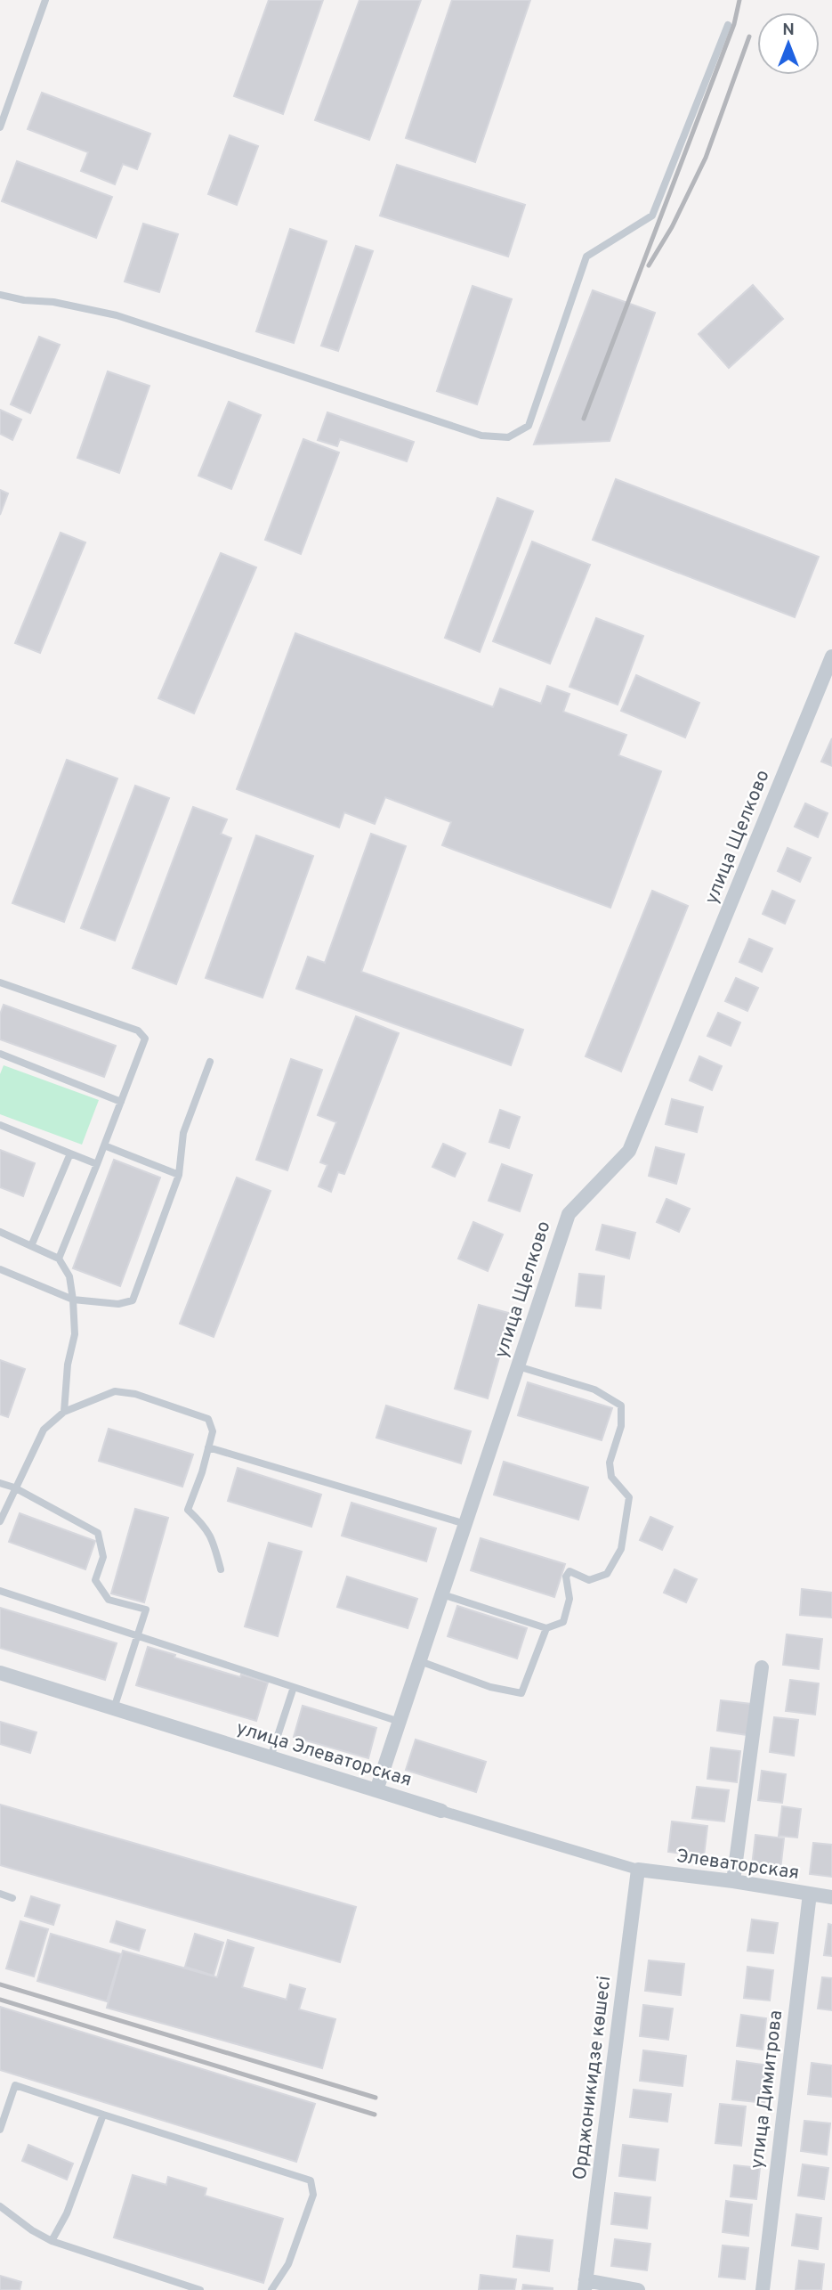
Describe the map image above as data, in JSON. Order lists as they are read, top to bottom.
{
  "streets": {
    "street": [
      "улица Щелково",
      "улица Элеваторская",
      "Элеваторская",
      "Орджоникидзе көшесі",
      "улица Димитрова"
    ]
  },
  "crossings": [
    ["улица Щелково", "улица Элеваторская"],
    ["улица Элеваторская", "Элеваторская"],
    ["улица Элеваторская", "Орджоникидзе көшесі"],
    ["Элеваторская", "Орджоникидзе көшесі"],
    ["Элеваторская", "улица Димитрова"]
  ],
  "north": "top"
}
